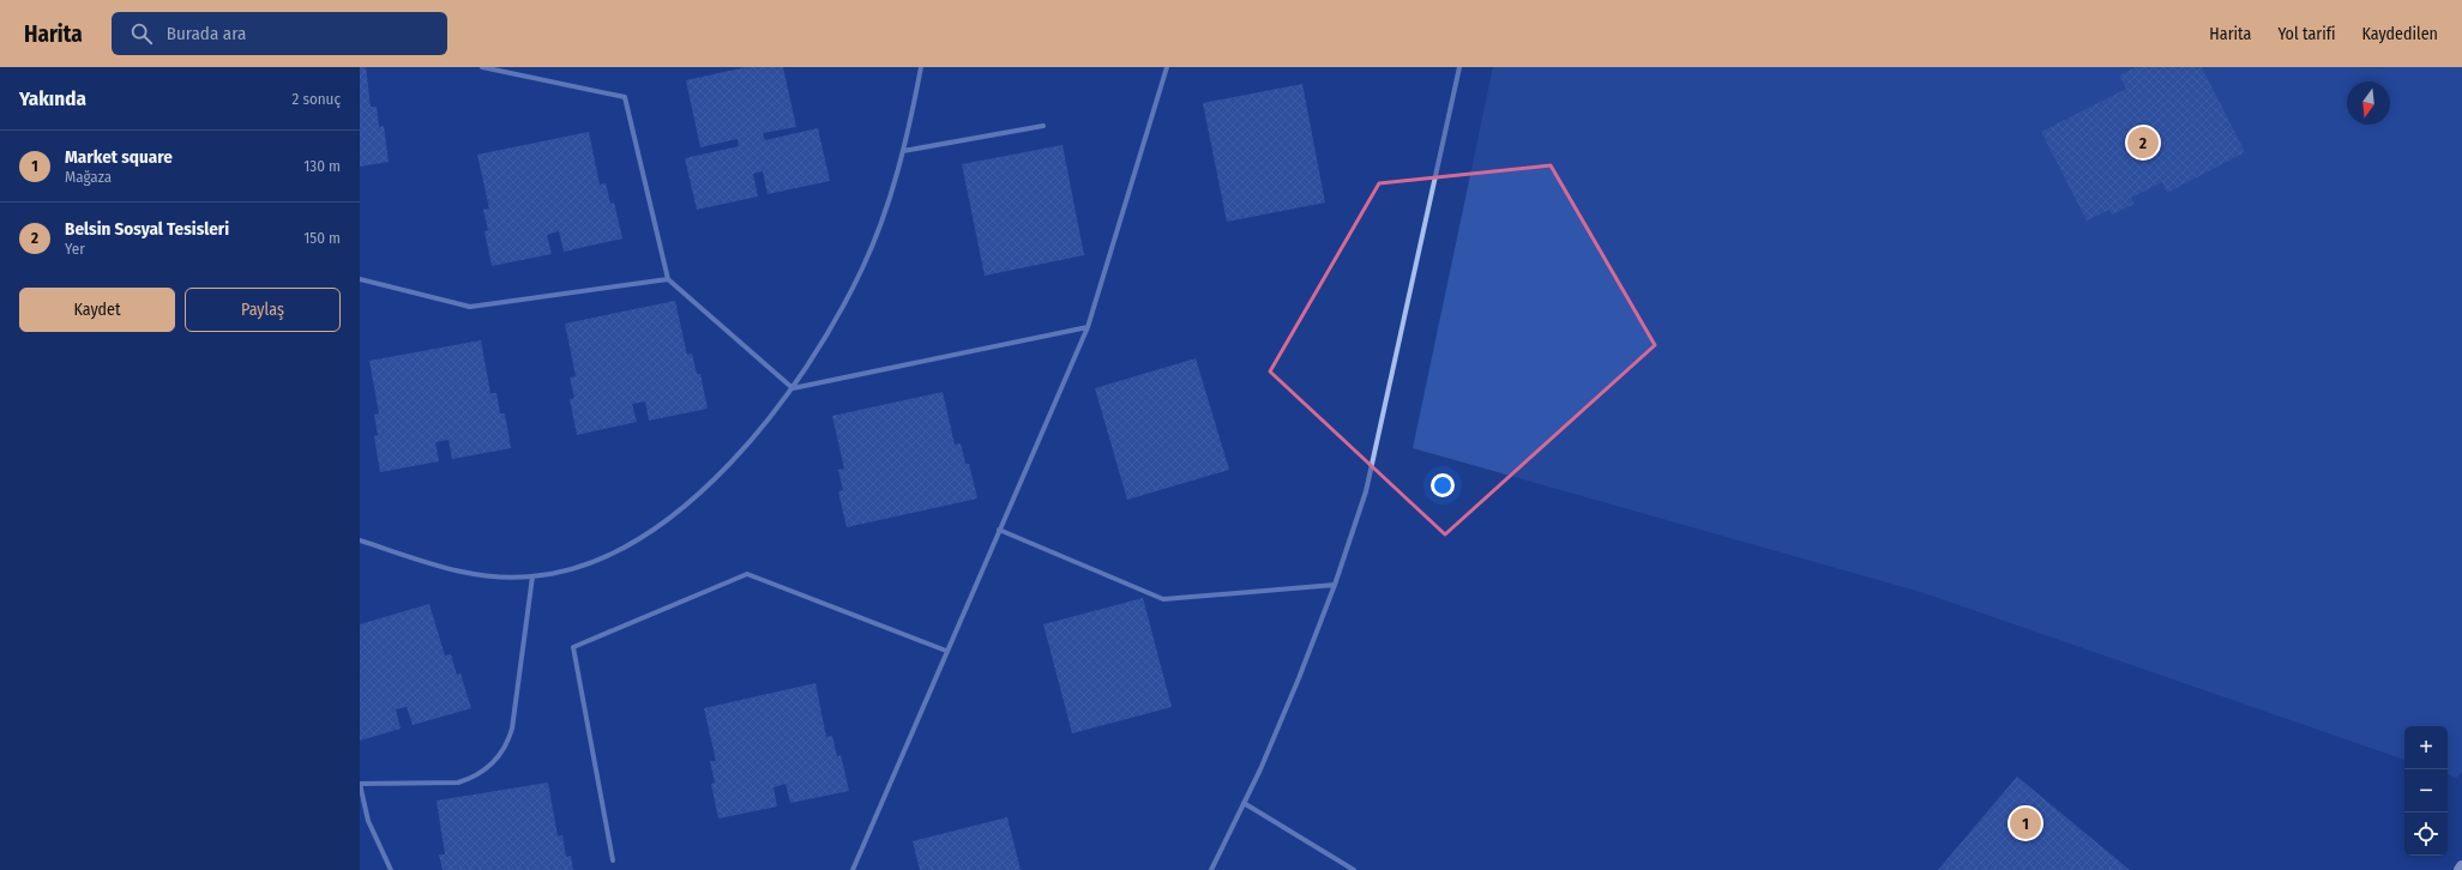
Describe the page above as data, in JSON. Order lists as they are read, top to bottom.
{
  "north": "bottom",
  "page": {
    "header": "Harita",
    "search": "Burada ara",
    "nav": ["Harita", "Yol tarifi", "Kaydedilen"],
    "heading": ["Yakında", "2 sonuç"],
    "pins": ["2", "1"],
    "list": [
      {
        "mark": "1",
        "name": "Market square",
        "note": "Mağaza",
        "value": "130 m"
      },
      {
        "mark": "2",
        "name": "Belsin Sosyal Tesisleri",
        "note": "Yer",
        "value": "150 m"
      }
    ],
    "buttons": ["Kaydet", "Paylaş"],
    "map_buttons": ["+", "−"]
  }
}
